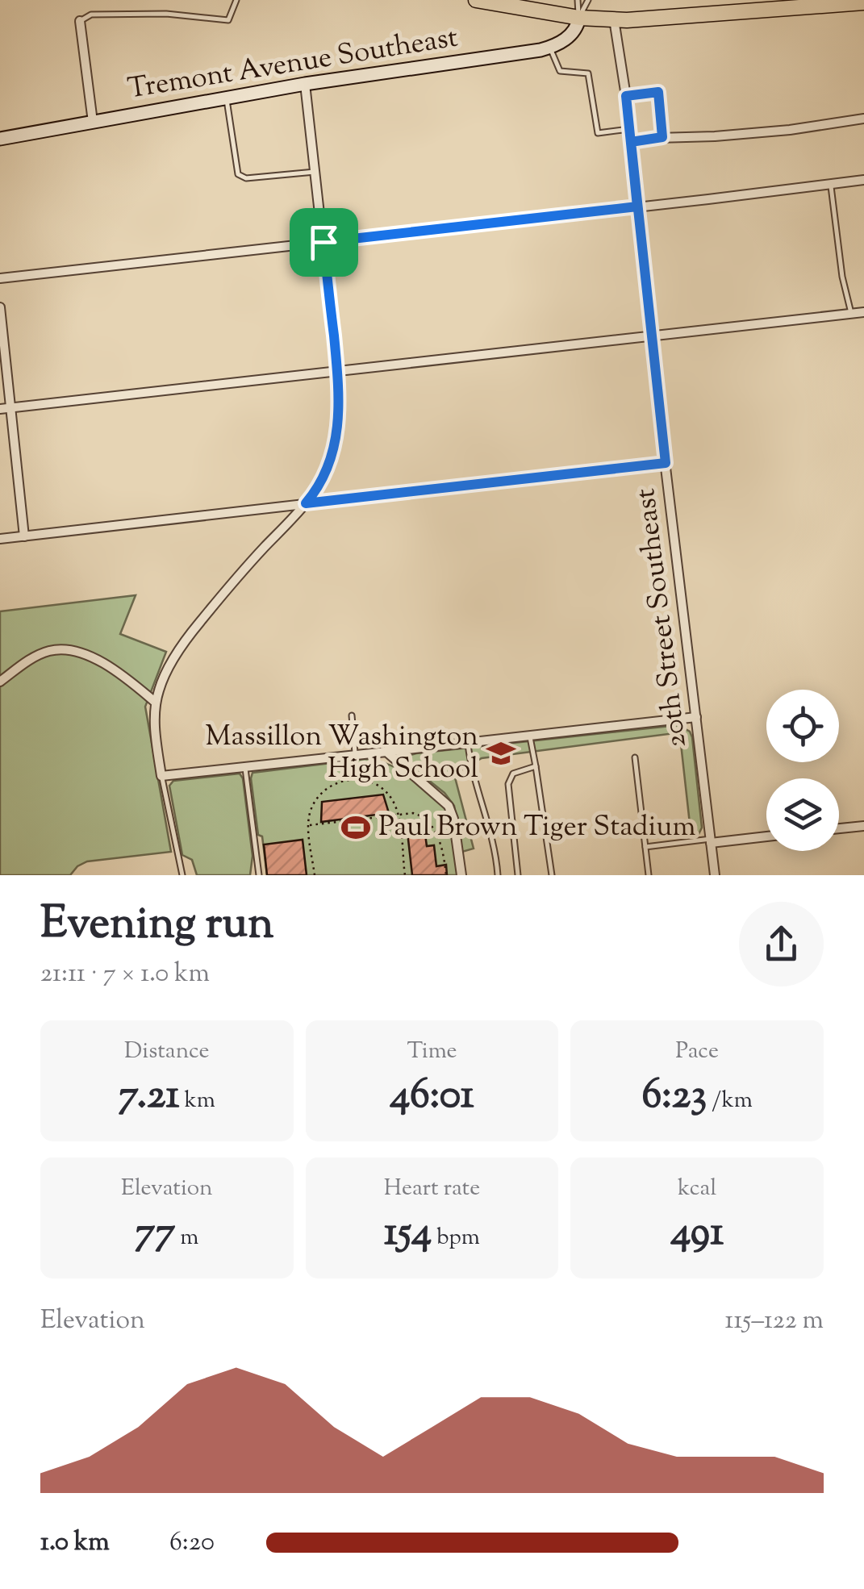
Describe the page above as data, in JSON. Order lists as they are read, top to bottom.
{
  "streets": {
    "street": ["Tremont Avenue Southeast", "20th Street Southeast"]
  },
  "places": {
    "school or university": ["Massillon Washington High School"],
    "sports": ["Paul Brown Tiger Stadium"]
  },
  "page": {
    "heading": ["Evening run", "21:11 · 7 × 1.0 km"],
    "stats": [
      ["Distance", "7.21 km"],
      ["Time", "46:01"],
      ["Pace", "6:23 /km"],
      ["Elevation", "77 m"],
      ["Heart rate", "154 bpm"],
      ["kcal", "491"]
    ],
    "chart": ["Elevation", "115–122 m"],
    "list": [
      {
        "name": "1.0 km",
        "note": "6:20"
      }
    ]
  }
}
